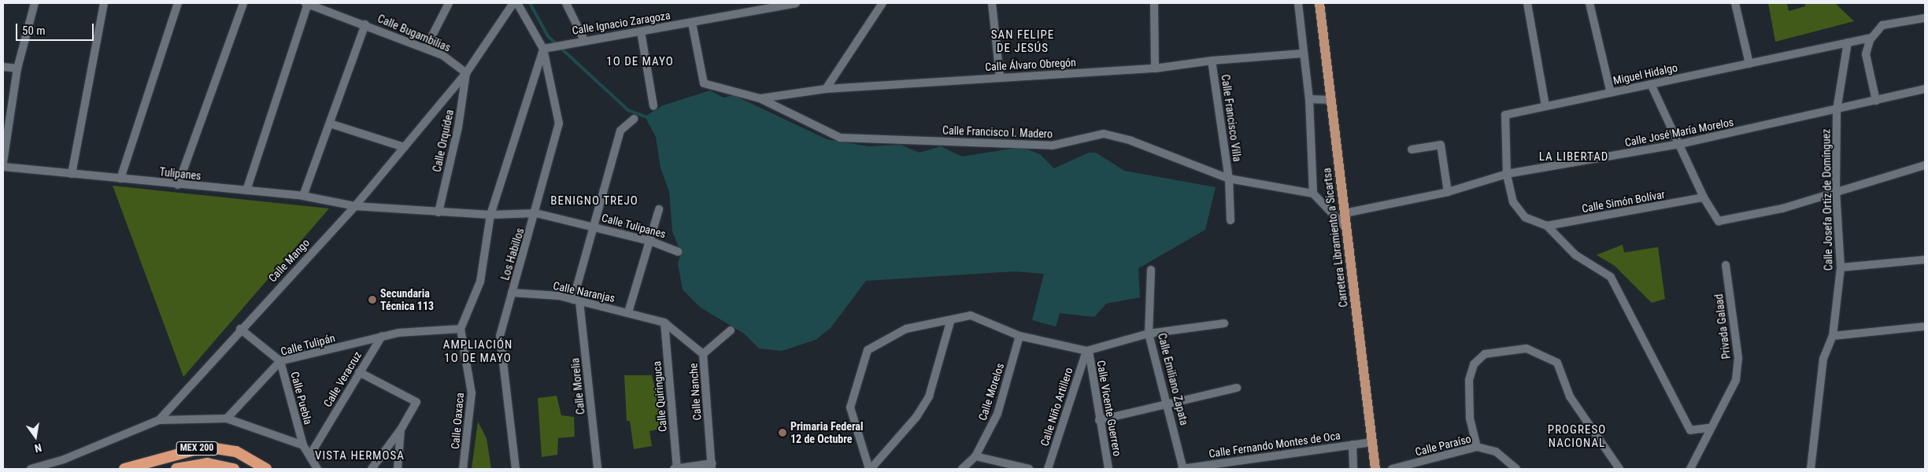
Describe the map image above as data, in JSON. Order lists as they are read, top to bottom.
{
  "streets": {
    "highway": ["MEX 200"],
    "main road": ["Carretera Libramiento a Sicartsa"],
    "street": [
      "Calle Ignacio Zaragoza",
      "Calle Bugambilias",
      "Calle Álvaro Obregón",
      "Miguel Hidalgo",
      "Calle Francisco Villa",
      "Calle Francisco I. Madero",
      "Calle José María Morelos",
      "Calle Orquídea",
      "Tulipanes",
      "Calle Josefa Ortiz de Domínguez",
      "Calle Simón Bolívar",
      "Calle Tulipanes",
      "Los Habillos",
      "Calle Mango",
      "Calle Naranjas",
      "Privada Galaad",
      "Calle Tulipán",
      "Calle Veracruz",
      "Calle Emiliano Zapata",
      "Calle Morelia",
      "Calle Nanche",
      "Calle Morelos",
      "Calle Quiringuca",
      "Calle Puebla",
      "Calle Niño Artillero",
      "Calle Vicente Guerrero",
      "Calle Oaxaca",
      "Calle Fernando Montes de Oca",
      "Calle Paraíso"
    ]
  },
  "crossings": [
    ["Calle Ignacio Zaragoza", "Calle Francisco I. Madero"],
    ["Calle Ignacio Zaragoza", "Los Habillos"],
    ["Calle Bugambilias", "Calle Orquídea"],
    ["Calle Bugambilias", "Calle Mango"],
    ["Calle Álvaro Obregón", "Calle Francisco Villa"],
    ["Calle Álvaro Obregón", "Calle Francisco I. Madero"],
    ["Miguel Hidalgo", "Calle José María Morelos"],
    ["Miguel Hidalgo", "Calle Josefa Ortiz de Domínguez"],
    ["Calle Francisco Villa", "Calle Francisco I. Madero"],
    ["Calle José María Morelos", "Calle Josefa Ortiz de Domínguez"],
    ["Calle José María Morelos", "Carretera Libramiento a Sicartsa"],
    ["Calle Orquídea", "Calle Tulipanes"],
    ["Calle Orquídea", "Calle Mango"],
    ["Tulipanes", "Calle Tulipanes"],
    ["Tulipanes", "Calle Mango"],
    ["Calle Tulipanes", "Los Habillos"],
    ["Calle Tulipanes", "Calle Mango"],
    ["Carretera Libramiento a Sicartsa", "Calle Fernando Montes de Oca"],
    ["Los Habillos", "Calle Naranjas"],
    ["Calle Mango", "Calle Puebla"],
    ["Calle Naranjas", "Calle Morelia"],
    ["Calle Naranjas", "Calle Nanche"],
    ["Calle Tulipán", "Calle Veracruz"],
    ["Calle Tulipán", "Calle Puebla"],
    ["Calle Tulipán", "Calle Oaxaca"],
    ["Calle Emiliano Zapata", "Calle Fernando Montes de Oca"],
    ["Calle Nanche", "Calle Quiringuca"],
    ["Calle Niño Artillero", "Calle Vicente Guerrero"]
  ],
  "districts": [
    "SAN FELIPE DE JESÚS",
    "1O DE MAYO",
    "LA LIBERTAD",
    "BENIGNO TREJO",
    "AMPLIACIÓN 1O DE MAYO",
    "PROGRESO NACIONAL",
    "VISTA HERMOSA"
  ],
  "places": ["Secundaria Técnica 113", "Primaria Federal 12 de Octubre"],
  "scale_bar": "50 m",
  "north": "bottom"
}
